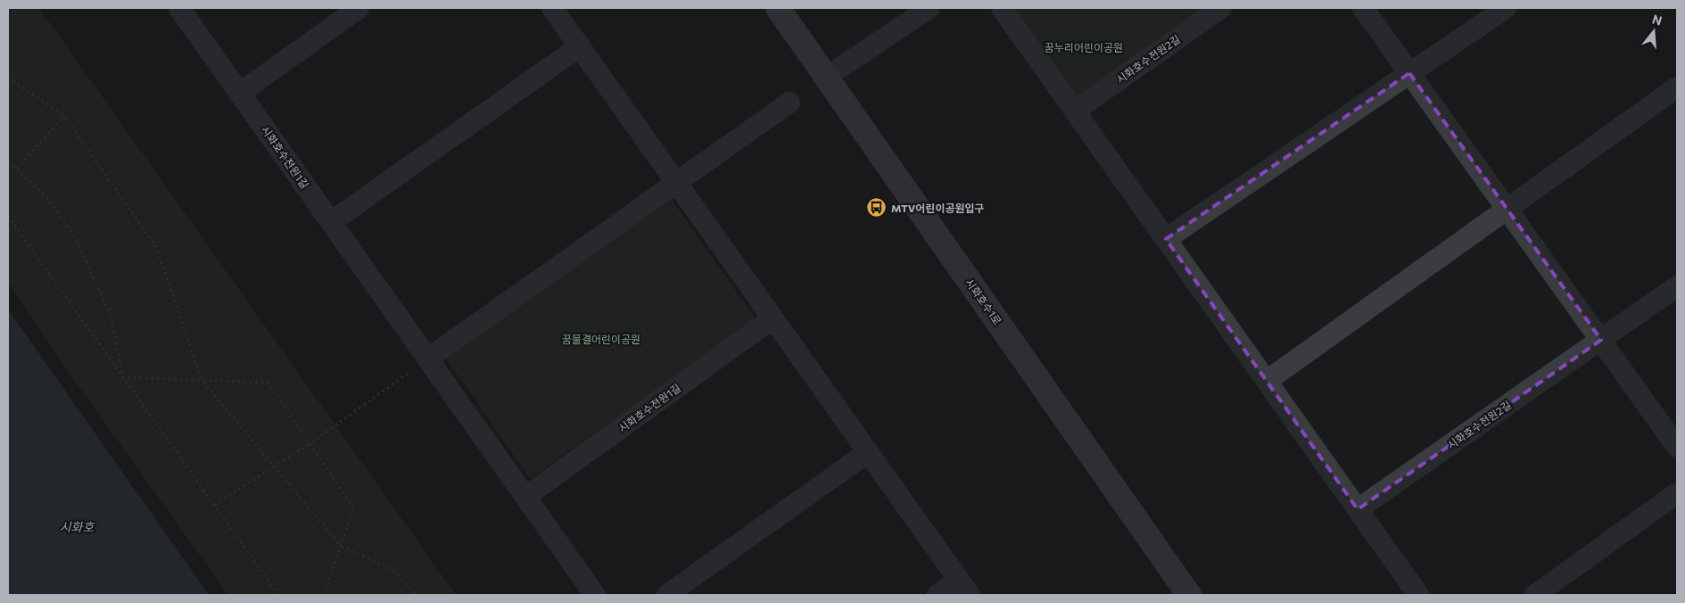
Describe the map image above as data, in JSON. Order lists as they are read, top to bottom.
{
  "streets": {
    "main road": ["시화호수1로"],
    "street": ["시화호수전원2길", "시화호수전원1길"]
  },
  "water": ["시화호"],
  "parks": ["꿈누리어린이공원", "꿈물결어린이공원"],
  "places": {
    "bus stop": ["MTV어린이공원입구"]
  },
  "north": "top"
}
